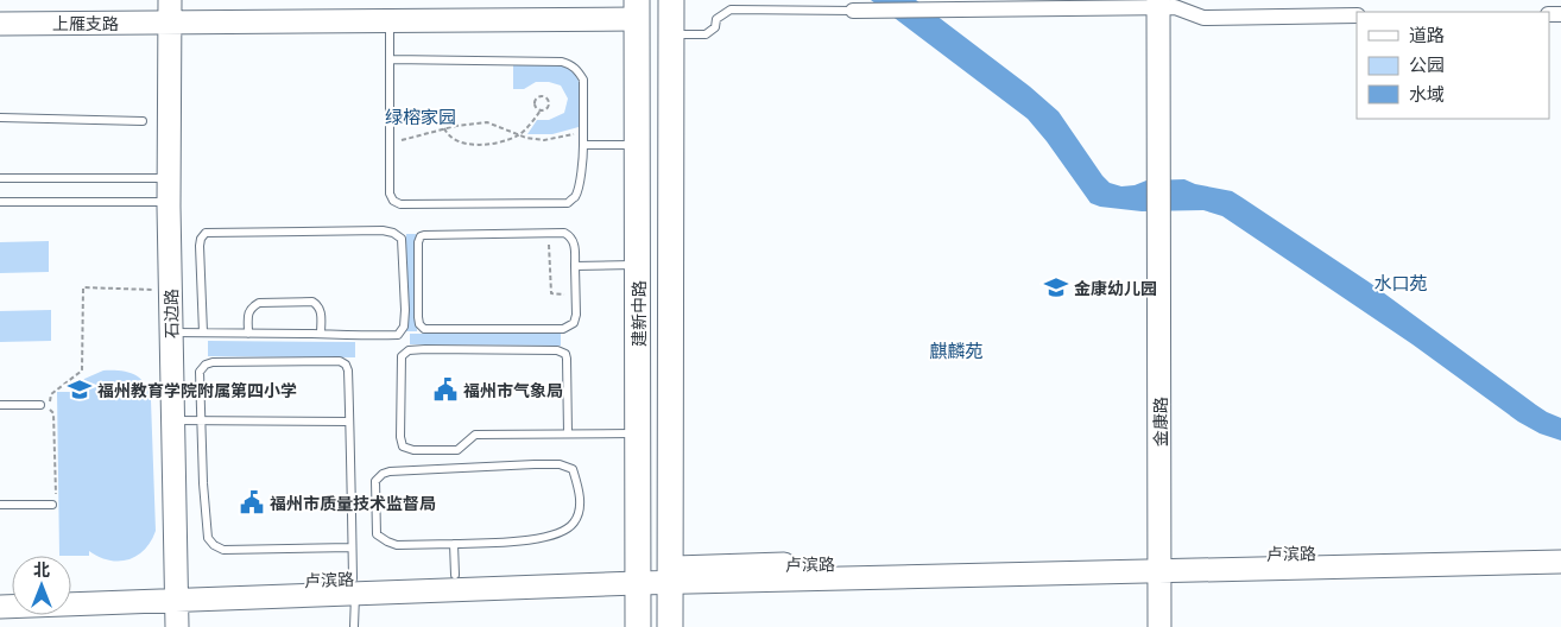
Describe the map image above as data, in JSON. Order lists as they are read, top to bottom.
{
  "streets": {
    "main road": [
      "上雁支路",
      "石边路",
      "建新中路",
      "金康路",
      "卢滨路"
    ]
  },
  "crossings": [
    ["上雁支路", "石边路"],
    ["上雁支路", "建新中路"],
    ["石边路", "卢滨路"],
    ["建新中路", "卢滨路"],
    ["金康路", "卢滨路"]
  ],
  "districts": ["绿榕家园", "水口苑", "麒麟苑"],
  "places": {
    "school or university": ["金康幼儿园", "福州教育学院附属第四小学"],
    "public building": ["福州市气象局", "福州市质量技术监督局"]
  },
  "legend": ["道路", "公园", "水域"],
  "north": "top"
}
